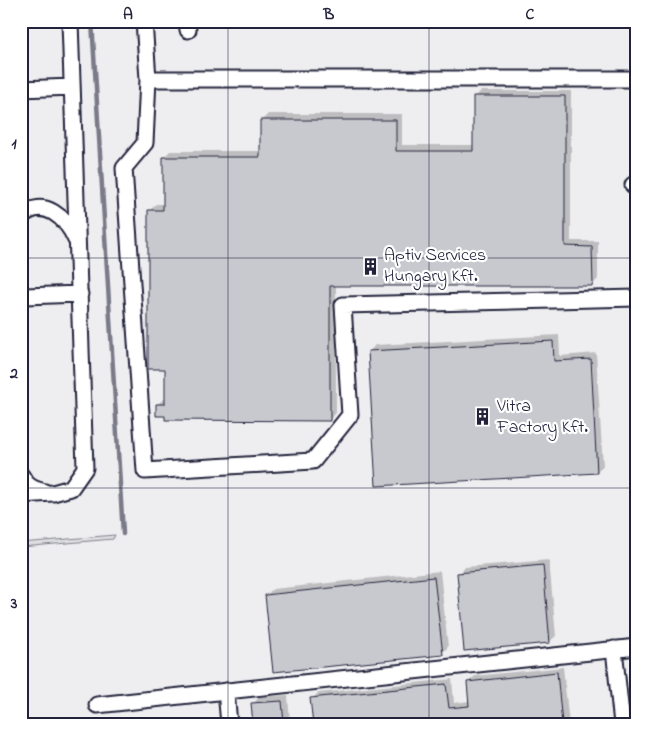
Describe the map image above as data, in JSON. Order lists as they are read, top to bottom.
{
  "places": {
    "building": ["Aptiv Services Hungary Kft.", "Vitra Factory Kft."]
  },
  "grid": {
    "columns": ["A", "B", "C"],
    "rows": ["1", "2", "3"]
  }
}
